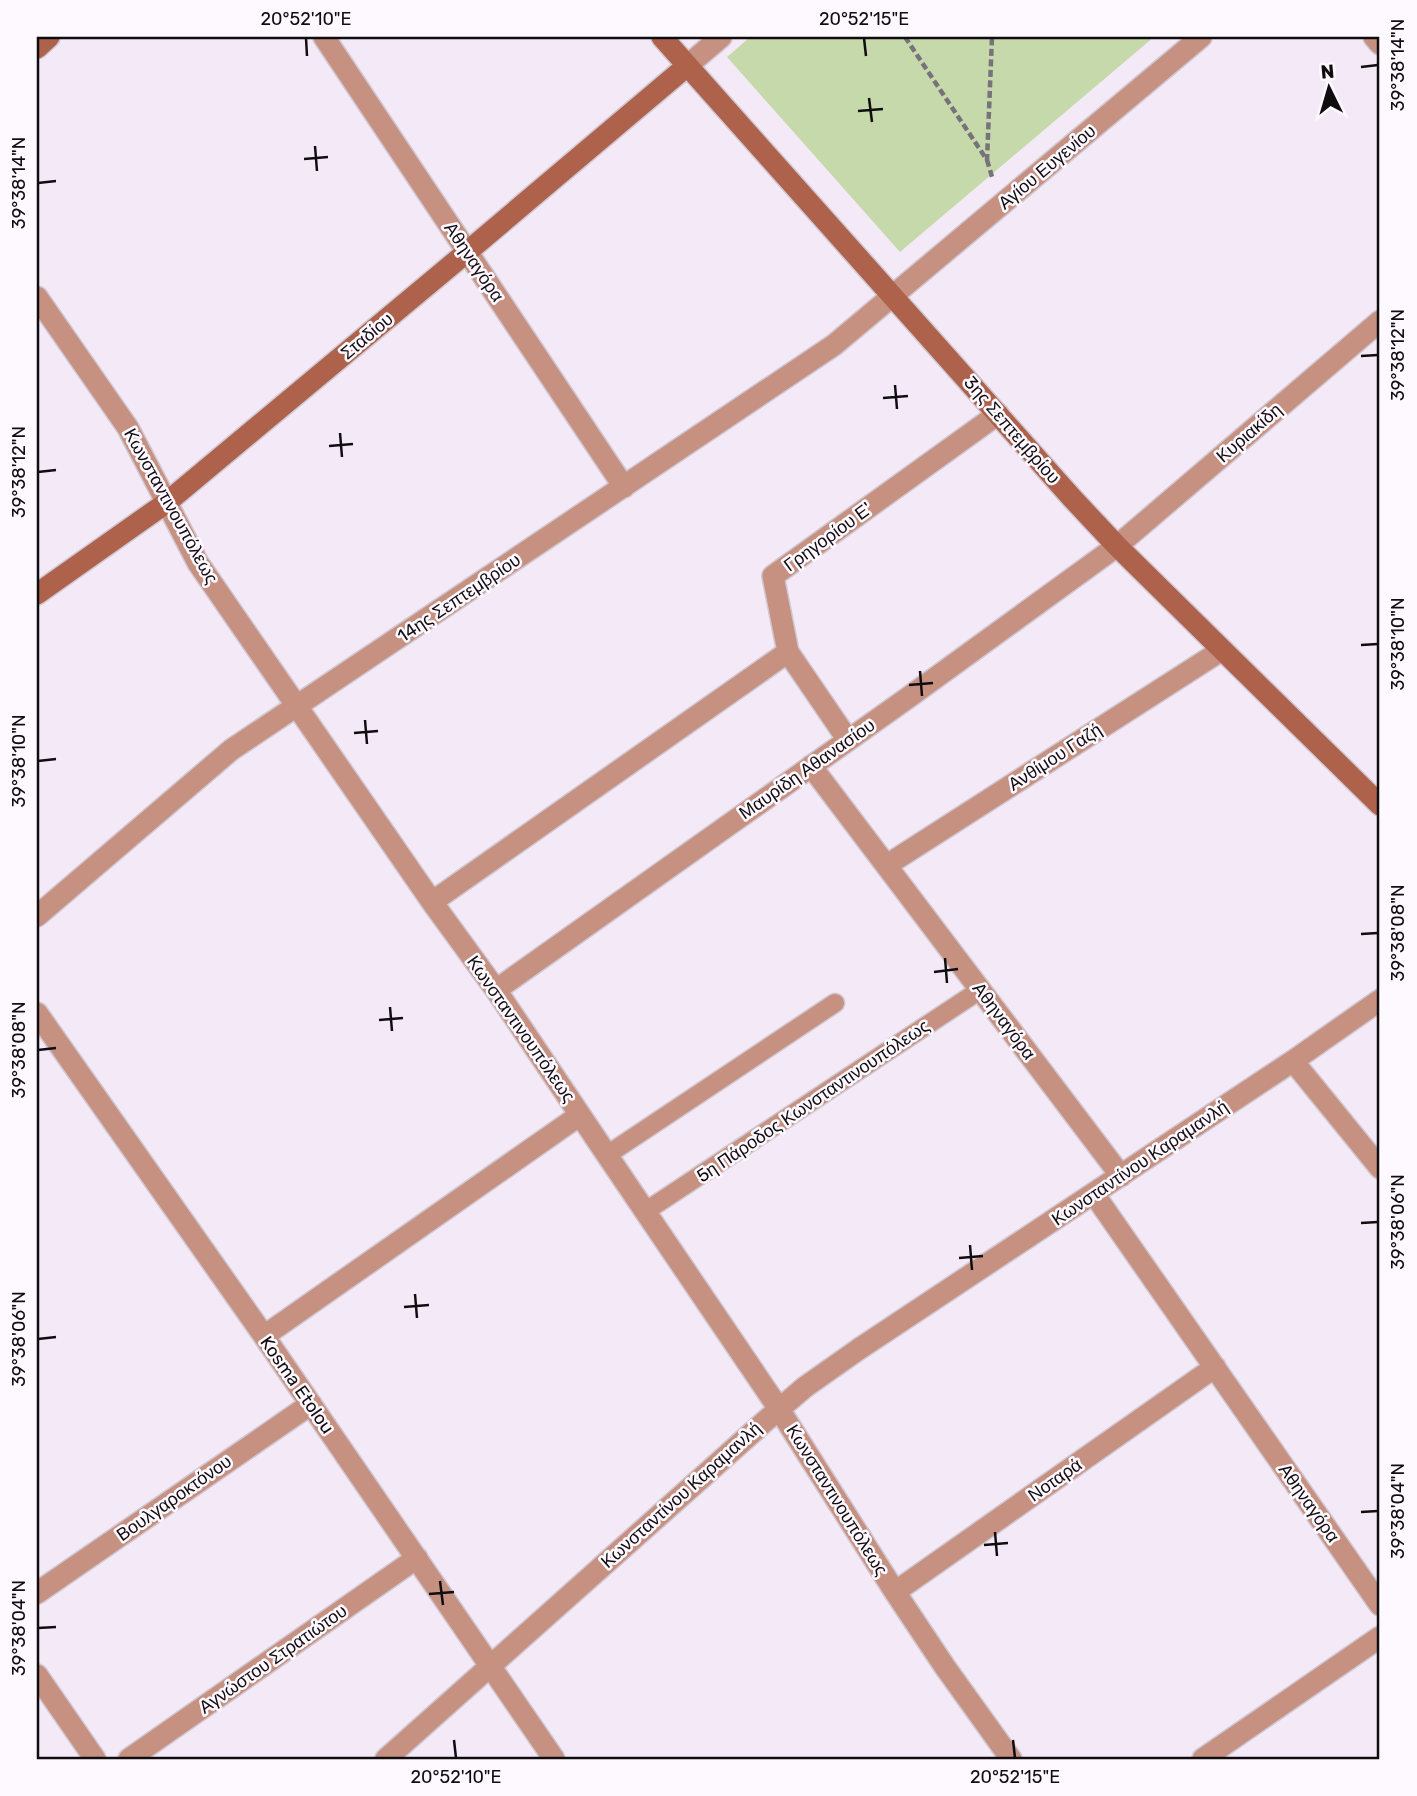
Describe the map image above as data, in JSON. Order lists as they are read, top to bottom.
{
  "streets": {
    "main road": ["Σταδίου", "3ης Σεπτεμβρίου"],
    "street": [
      "Αγίου Ευγενίου",
      "Αθηναγόρα",
      "Κυριακίδη",
      "Κωνσταντινουπόλεως",
      "Γρηγορίου Ε'",
      "14ης Σεπτεμβρίου",
      "Ανθίμου Γαζή",
      "Μαυρίδη Αθανασίου",
      "Κωνσταντίνου Καραμανλή",
      "Kosma Etolou",
      "Νοταρά",
      "Βουλγαροκτόνου",
      "Αγνώστου Στρατιώτου"
    ],
    "lane": ["5η Πάροδος Κωνσταντινουπόλεως"]
  },
  "crossings": [
    ["Αγίου Ευγενίου", "3ης Σεπτεμβρίου"],
    ["Αγίου Ευγενίου", "14ης Σεπτεμβρίου"],
    ["Αθηναγόρα", "Σταδίου"],
    ["Αθηναγόρα", "14ης Σεπτεμβρίου"],
    ["Αθηναγόρα", "Ανθίμου Γαζή"],
    ["Αθηναγόρα", "Μαυρίδη Αθανασίου"],
    ["Αθηναγόρα", "5η Πάροδος Κωνσταντινουπόλεως"],
    ["Αθηναγόρα", "Κωνσταντίνου Καραμανλή"],
    ["Αθηναγόρα", "Νοταρά"],
    ["Σταδίου", "3ης Σεπτεμβρίου"],
    ["Σταδίου", "Κωνσταντινουπόλεως"],
    ["3ης Σεπτεμβρίου", "Κυριακίδη"],
    ["3ης Σεπτεμβρίου", "Γρηγορίου Ε'"],
    ["3ης Σεπτεμβρίου", "14ης Σεπτεμβρίου"],
    ["3ης Σεπτεμβρίου", "Ανθίμου Γαζή"],
    ["3ης Σεπτεμβρίου", "Μαυρίδη Αθανασίου"],
    ["Κυριακίδη", "Μαυρίδη Αθανασίου"],
    ["Κωνσταντινουπόλεως", "14ης Σεπτεμβρίου"],
    ["Κωνσταντινουπόλεως", "Μαυρίδη Αθανασίου"],
    ["Κωνσταντινουπόλεως", "5η Πάροδος Κωνσταντινουπόλεως"],
    ["Κωνσταντινουπόλεως", "Κωνσταντίνου Καραμανλή"],
    ["Κωνσταντινουπόλεως", "Νοταρά"],
    ["Γρηγορίου Ε'", "Μαυρίδη Αθανασίου"],
    ["Κωνσταντίνου Καραμανλή", "Kosma Etolou"],
    ["Kosma Etolou", "Βουλγαροκτόνου"],
    ["Kosma Etolou", "Αγνώστου Στρατιώτου"]
  ],
  "north": "top",
  "coordinates": [
    "20°52'10\"E",
    "20°52'15\"E",
    "39°38'14\"N",
    "39°38'12\"N",
    "39°38'10\"N",
    "39°38'08\"N",
    "39°38'06\"N",
    "39°38'04\"N"
  ]
}
